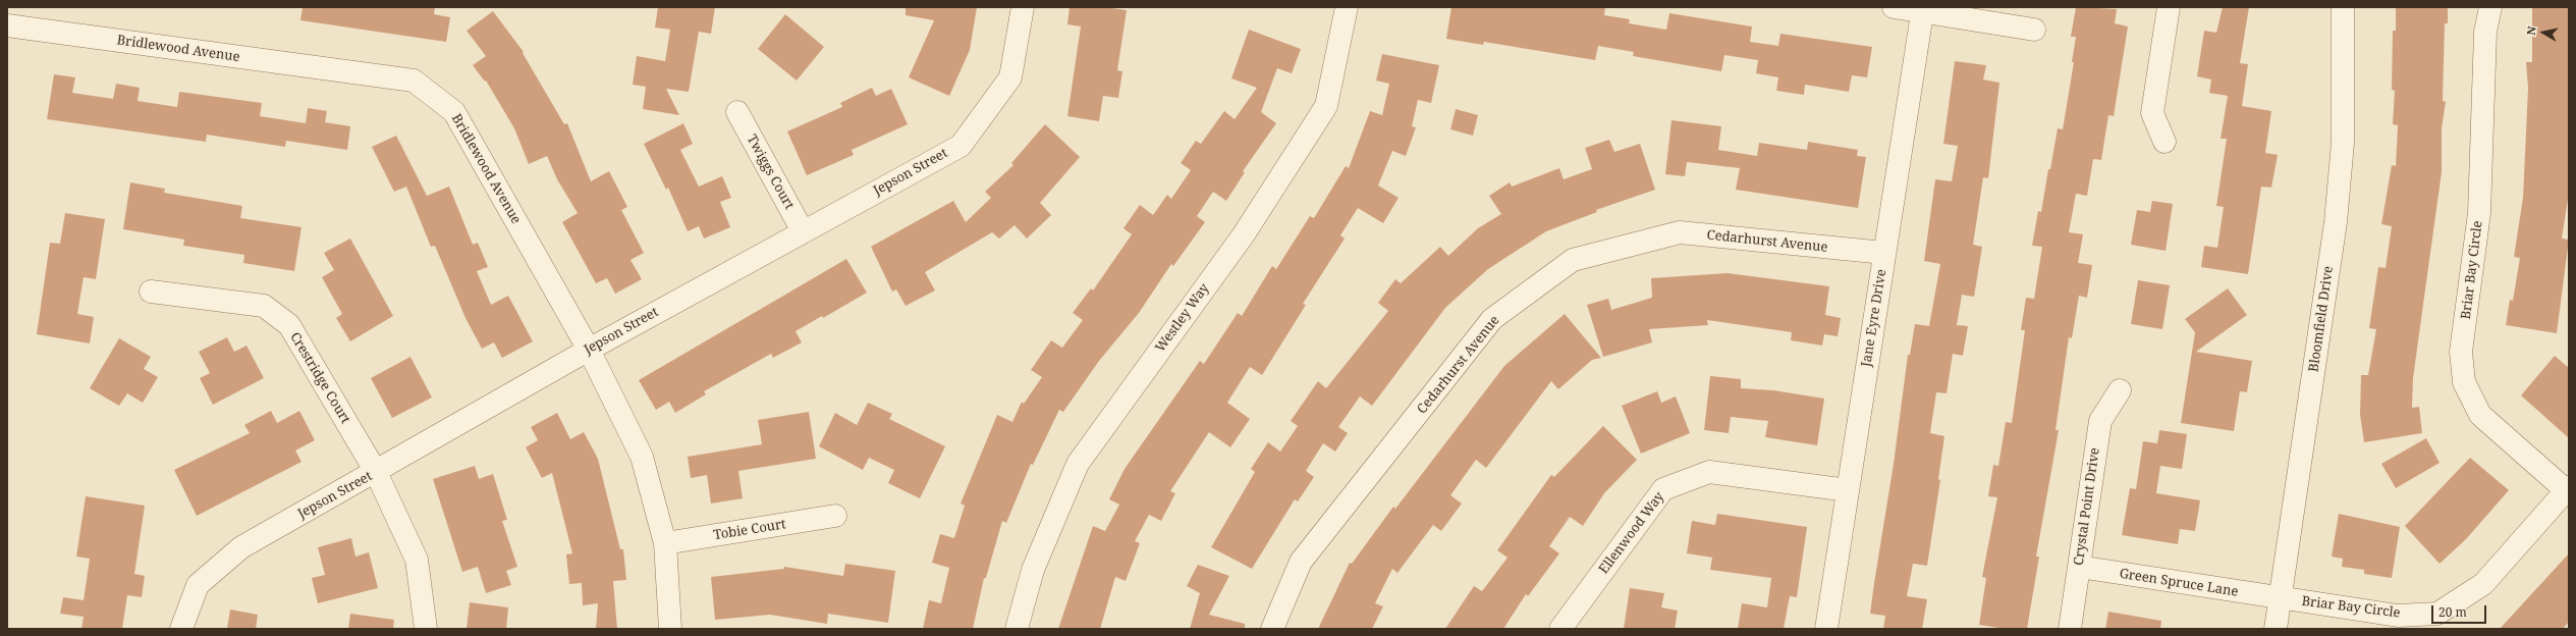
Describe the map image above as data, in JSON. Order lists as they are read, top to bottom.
{
  "streets": {
    "street": [
      "Bridlewood Avenue",
      "Twiggs Court",
      "Jepson Street",
      "Cedarhurst Avenue",
      "Briar Bay Circle",
      "Westley Way",
      "Jane Eyre Drive",
      "Bloomfield Drive",
      "Crestridge Court",
      "Crystal Point Drive",
      "Tobie Court",
      "Ellenwood Way",
      "Green Spruce Lane"
    ]
  },
  "crossings": [
    ["Bridlewood Avenue", "Jepson Street"],
    ["Bridlewood Avenue", "Tobie Court"],
    ["Twiggs Court", "Jepson Street"],
    ["Jepson Street", "Crestridge Court"],
    ["Cedarhurst Avenue", "Jane Eyre Drive"],
    ["Briar Bay Circle", "Bloomfield Drive"],
    ["Briar Bay Circle", "Green Spruce Lane"],
    ["Jane Eyre Drive", "Ellenwood Way"],
    ["Bloomfield Drive", "Green Spruce Lane"],
    ["Crystal Point Drive", "Green Spruce Lane"]
  ],
  "scale_bar": "20 m",
  "north": "left"
}
